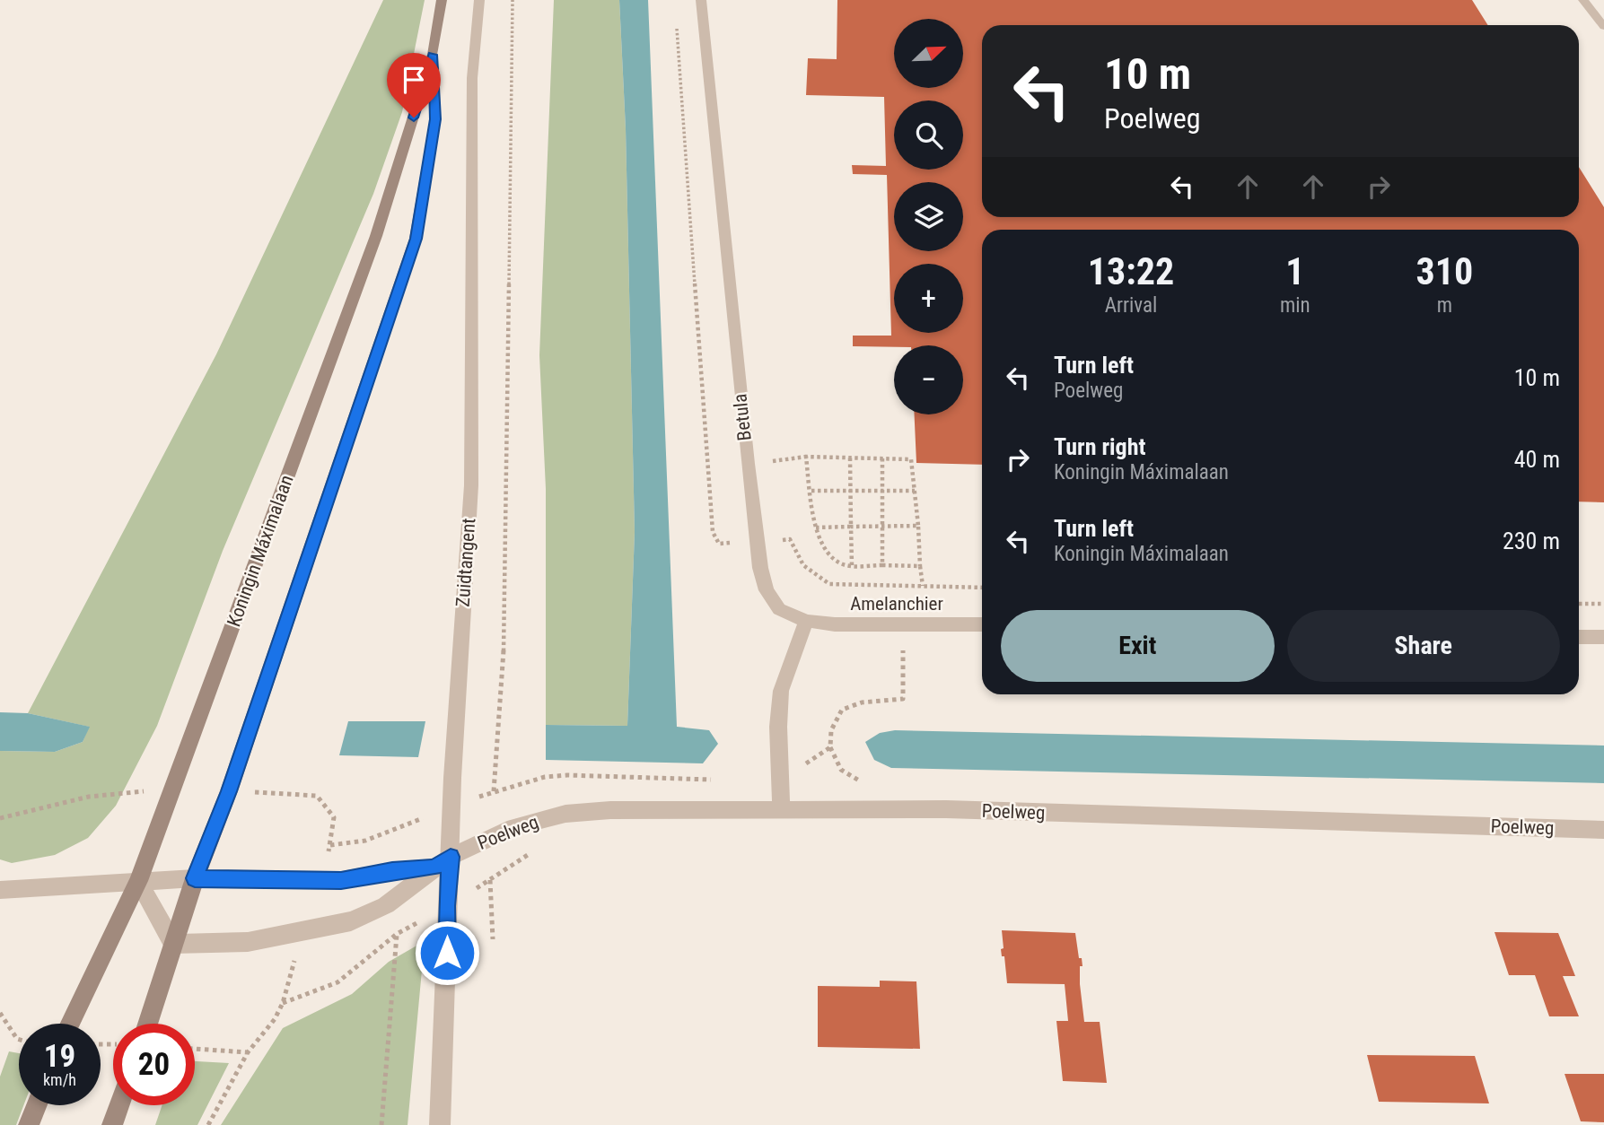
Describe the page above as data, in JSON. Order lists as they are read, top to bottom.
{
  "streets": {
    "main road": ["Koningin Máximalaan"],
    "street": [
      "Betula",
      "Zuidtangent",
      "Amelanchier",
      "Poelweg"
    ]
  },
  "crossings": [
    ["Betula", "Amelanchier"],
    ["Koningin Máximalaan", "Poelweg"],
    ["Zuidtangent", "Poelweg"]
  ],
  "north": "top right",
  "page": {
    "map_buttons": ["+", "−"],
    "turn": ["10 m", "Poelweg"],
    "eta": [
      "13:22",
      "Arrival",
      "1",
      "min",
      "310",
      "m"
    ],
    "list": [
      {
        "name": "Turn left",
        "note": "Poelweg",
        "value": "10 m"
      },
      {
        "name": "Turn right",
        "note": "Koningin Máximalaan",
        "value": "40 m"
      },
      {
        "name": "Turn left",
        "note": "Koningin Máximalaan",
        "value": "230 m"
      }
    ],
    "buttons": ["Exit", "Share"],
    "speed": "19 km/h",
    "limit": "20"
  }
}
